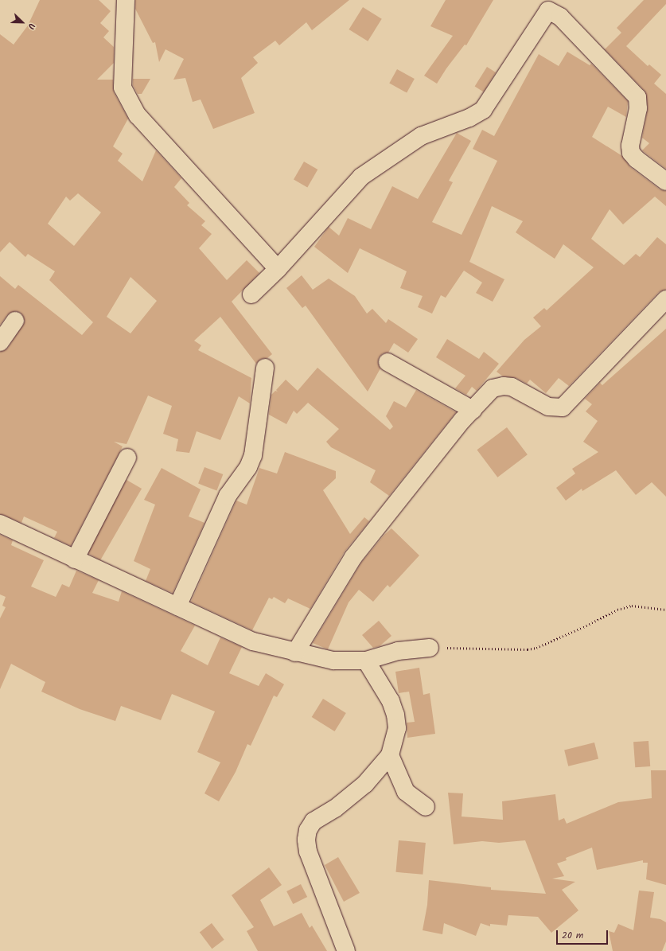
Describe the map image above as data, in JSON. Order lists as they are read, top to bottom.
{
  "scale_bar": "20 m",
  "north": "bottom right"
}
